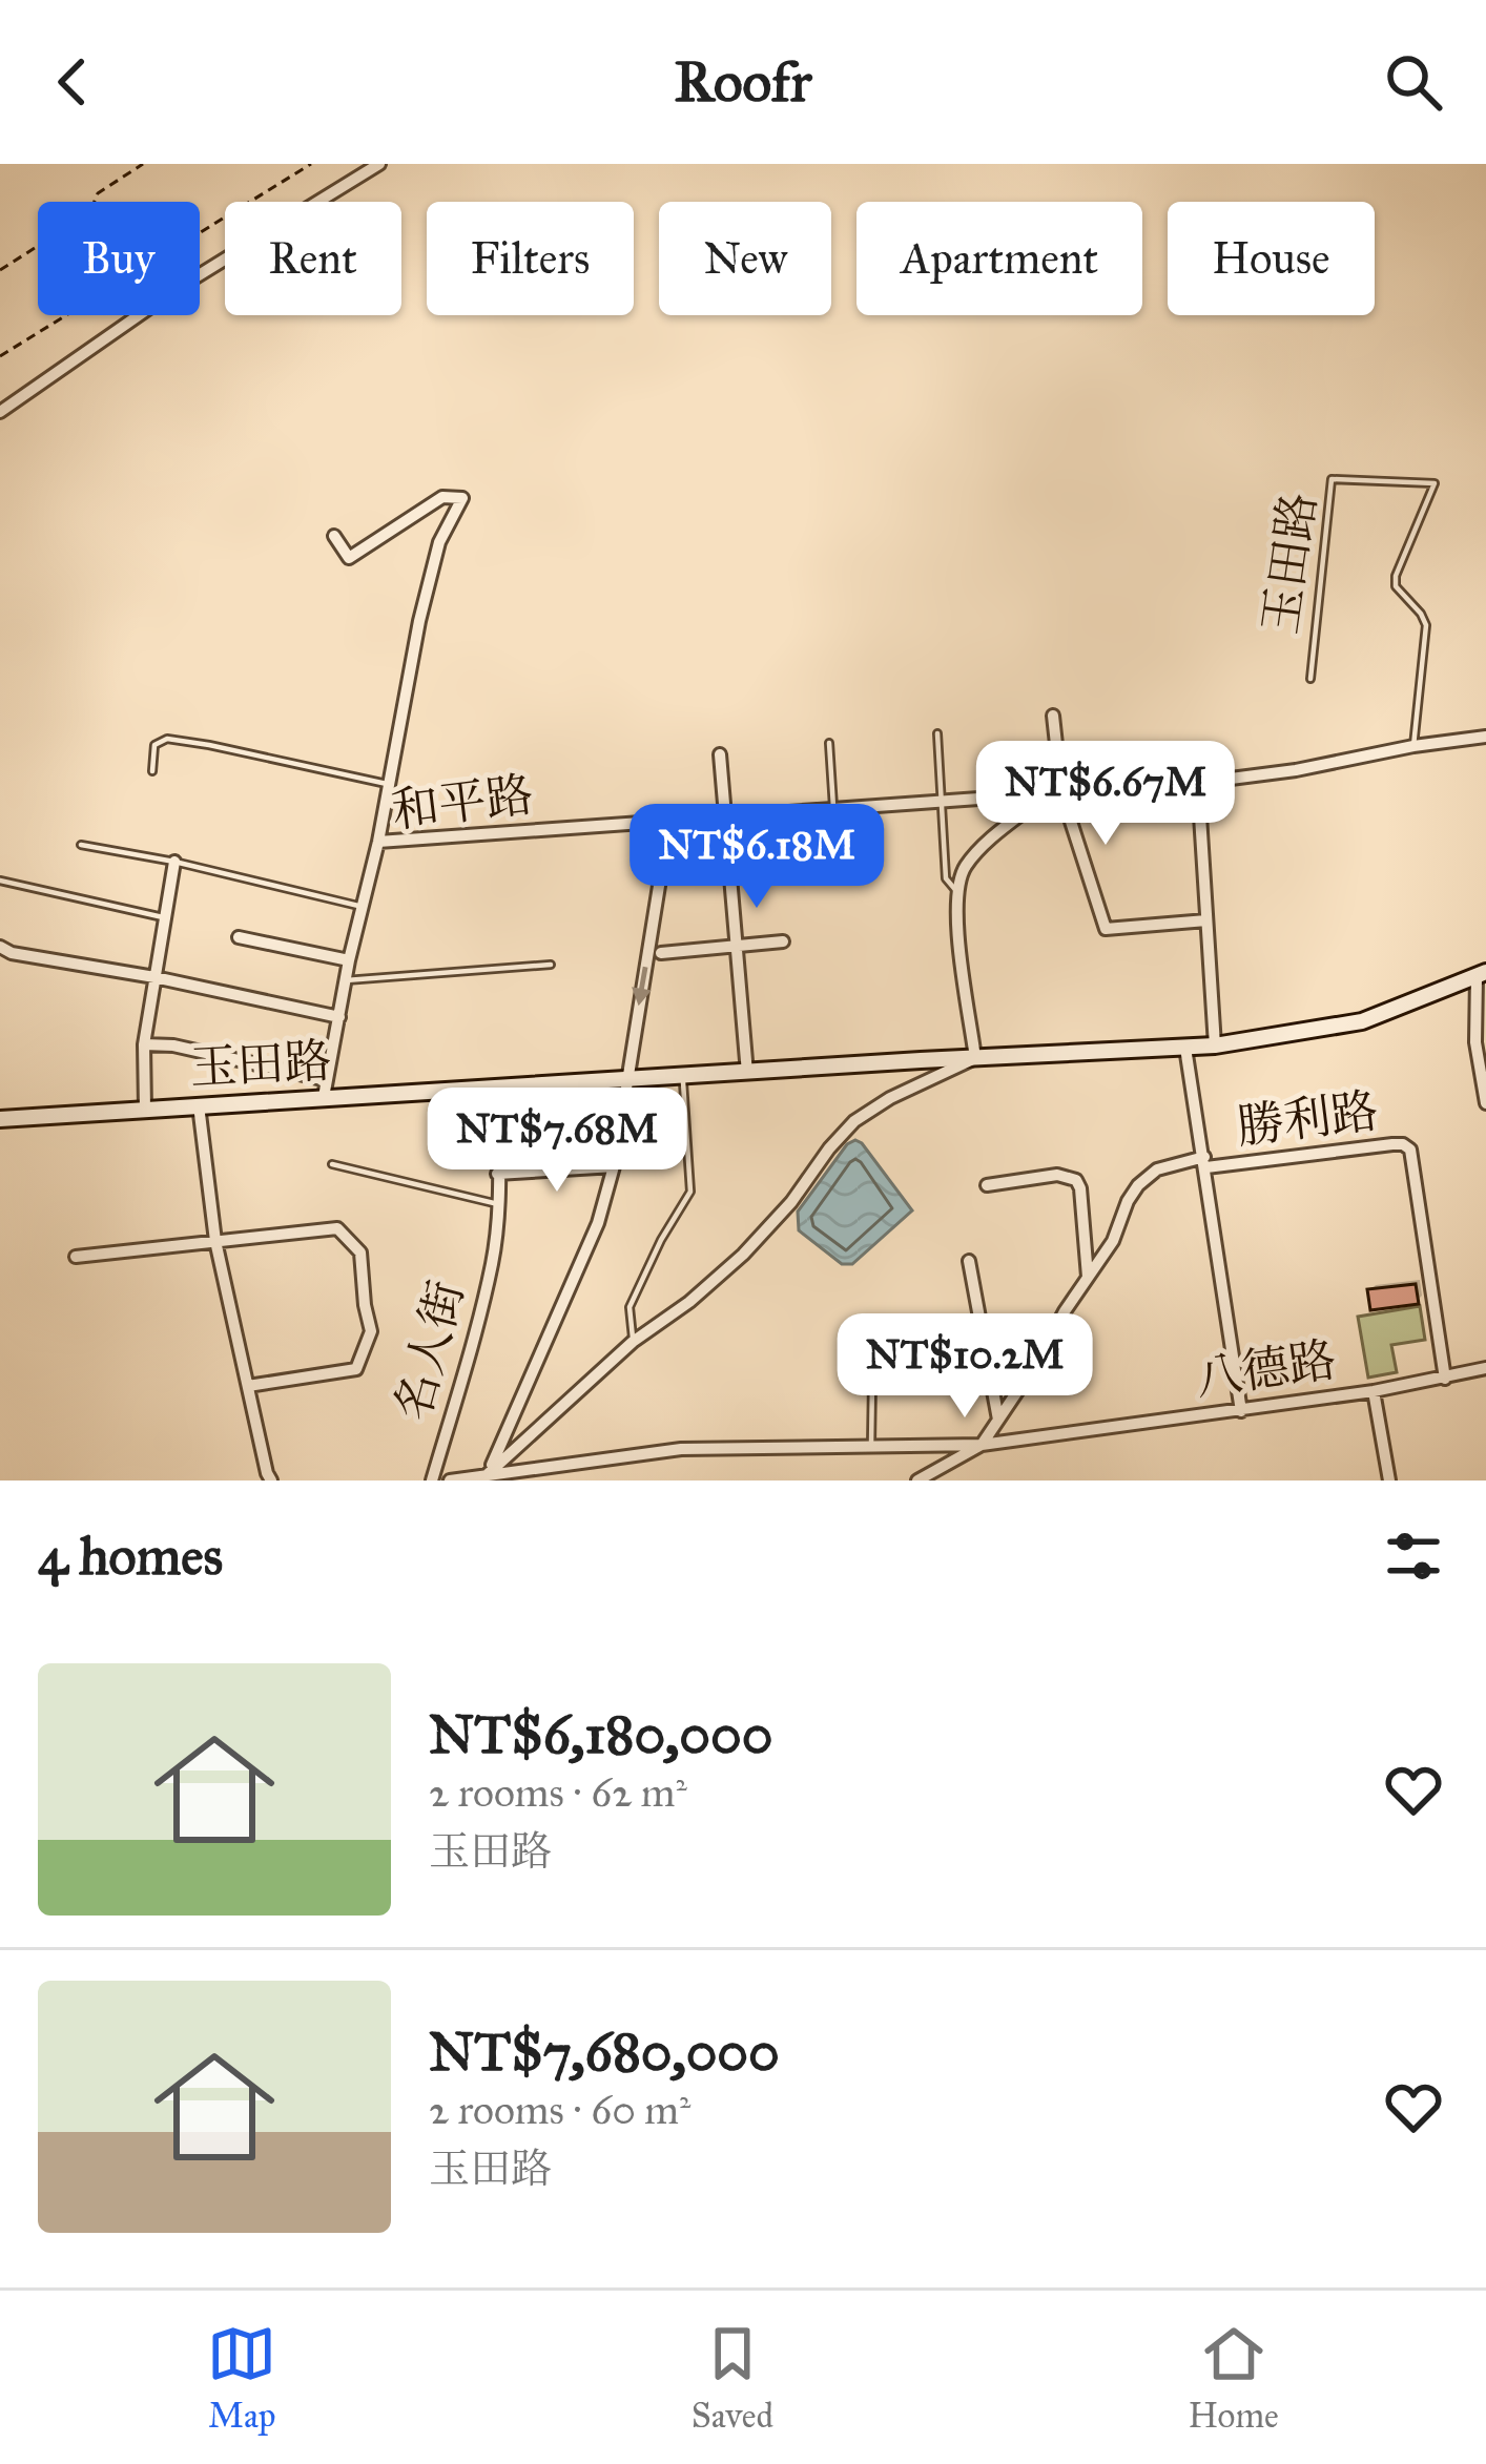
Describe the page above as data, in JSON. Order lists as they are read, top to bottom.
{
  "streets": {
    "street": [
      "玉田路",
      "和平路",
      "勝利路",
      "名人街",
      "八德路"
    ]
  },
  "crossings": [
    ["玉田路", "和平路"],
    ["玉田路", "名人街"],
    ["勝利路", "八德路"]
  ],
  "page": {
    "header": "Roofr",
    "chip": [
      "Buy",
      "Rent",
      "Filters",
      "New",
      "Apartment",
      "House"
    ],
    "price": [
      "NT$6.67M",
      "NT$6.18M",
      "NT$7.68M",
      "NT$10.2M"
    ],
    "heading": "4 homes",
    "list": [
      {
        "name": "NT$6,180,000",
        "note": "2 rooms · 62 m² · 玉田路"
      },
      {
        "name": "NT$7,680,000",
        "note": "2 rooms · 60 m² · 玉田路"
      }
    ],
    "tabs": ["Map", "Saved", "Home"]
  }
}
